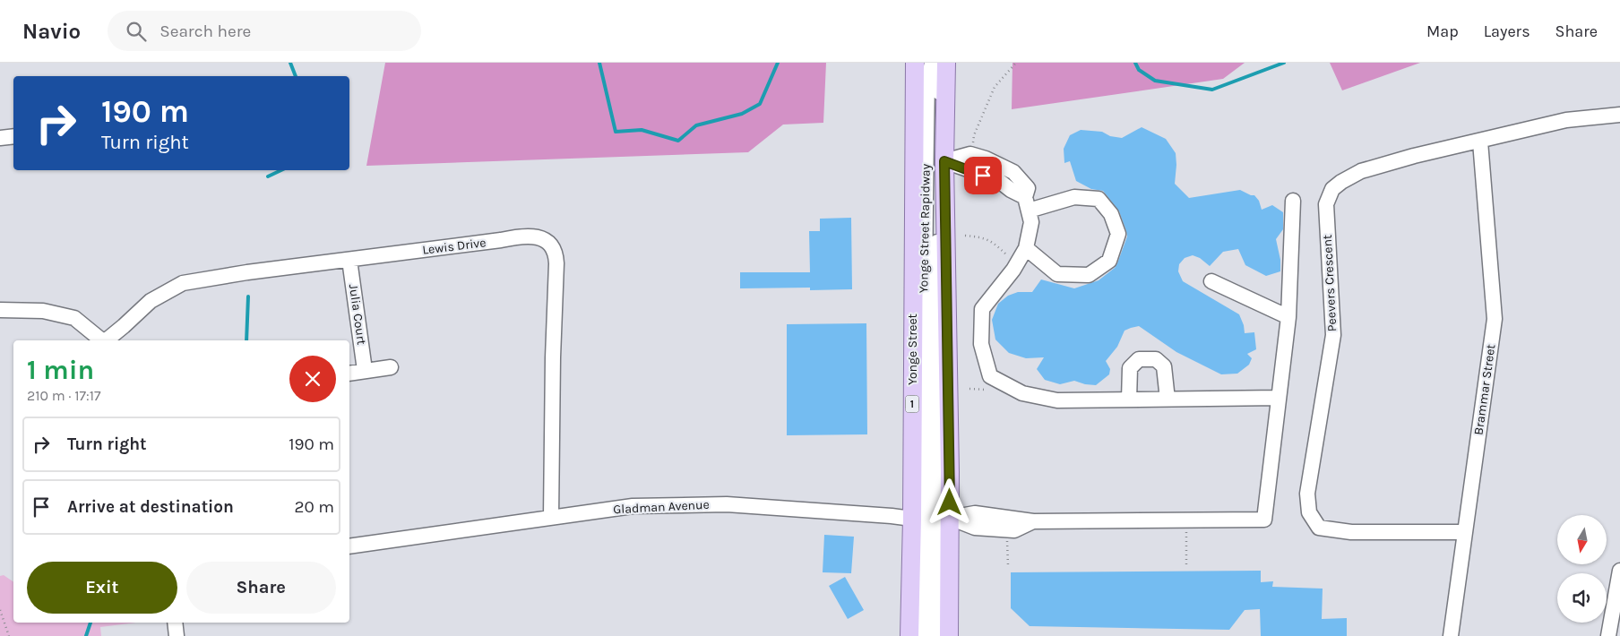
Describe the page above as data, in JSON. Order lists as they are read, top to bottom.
{
  "streets": {
    "main road": ["Yonge Street", "1"],
    "street": [
      "Yonge Street Rapidway",
      "Lewis Drive",
      "Peevers Crescent",
      "Julia Court",
      "Brammar Street",
      "Gladman Avenue"
    ]
  },
  "crossings": [
    ["Yonge Street Rapidway", "Yonge Street"],
    ["Yonge Street Rapidway", "Gladman Avenue"],
    ["Lewis Drive", "Julia Court"],
    ["Lewis Drive", "Gladman Avenue"],
    ["Peevers Crescent", "Brammar Street"],
    ["Yonge Street", "Gladman Avenue"]
  ],
  "north": "bottom",
  "page": {
    "header": "Navio",
    "search": "Search here",
    "nav": ["Map", "Layers", "Share"],
    "turn": ["190 m", "Turn right"],
    "heading": ["1 min", "210 m · 17:17"],
    "list": [
      {
        "name": "Turn right",
        "value": "190 m"
      },
      {
        "name": "Arrive at destination",
        "value": "20 m"
      }
    ],
    "buttons": ["Exit", "Share"]
  }
}
